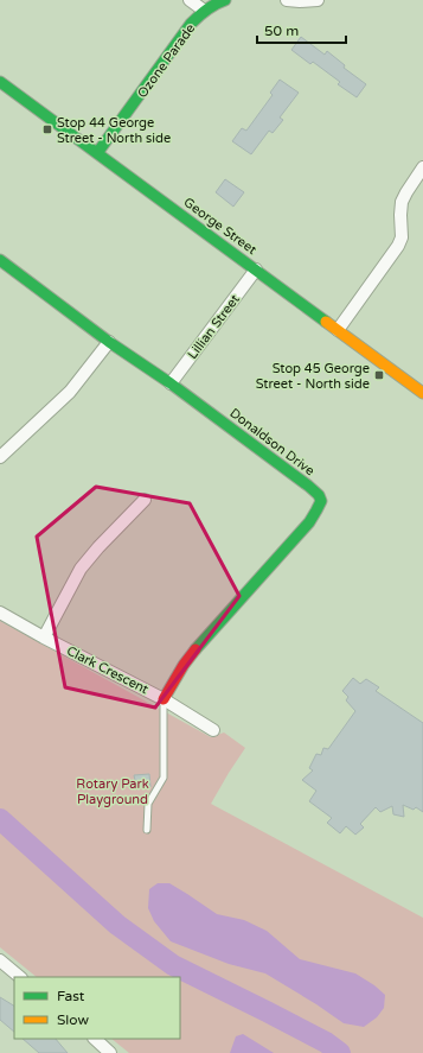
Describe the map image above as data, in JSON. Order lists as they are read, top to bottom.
{
  "streets": {
    "street": [
      "Ozone Parade",
      "George Street",
      "Lillian Street",
      "Donaldson Drive",
      "Clark Crescent"
    ]
  },
  "crossings": [
    ["Ozone Parade", "George Street"],
    ["George Street", "Lillian Street"],
    ["Lillian Street", "Donaldson Drive"],
    ["Donaldson Drive", "Clark Crescent"]
  ],
  "parks": ["Rotary Park Playground"],
  "places": {
    "transit": ["Stop 44 George Street - North side", "Stop 45 George Street - North side"]
  },
  "legend": ["Fast", "Slow"],
  "scale_bar": "50 m"
}
